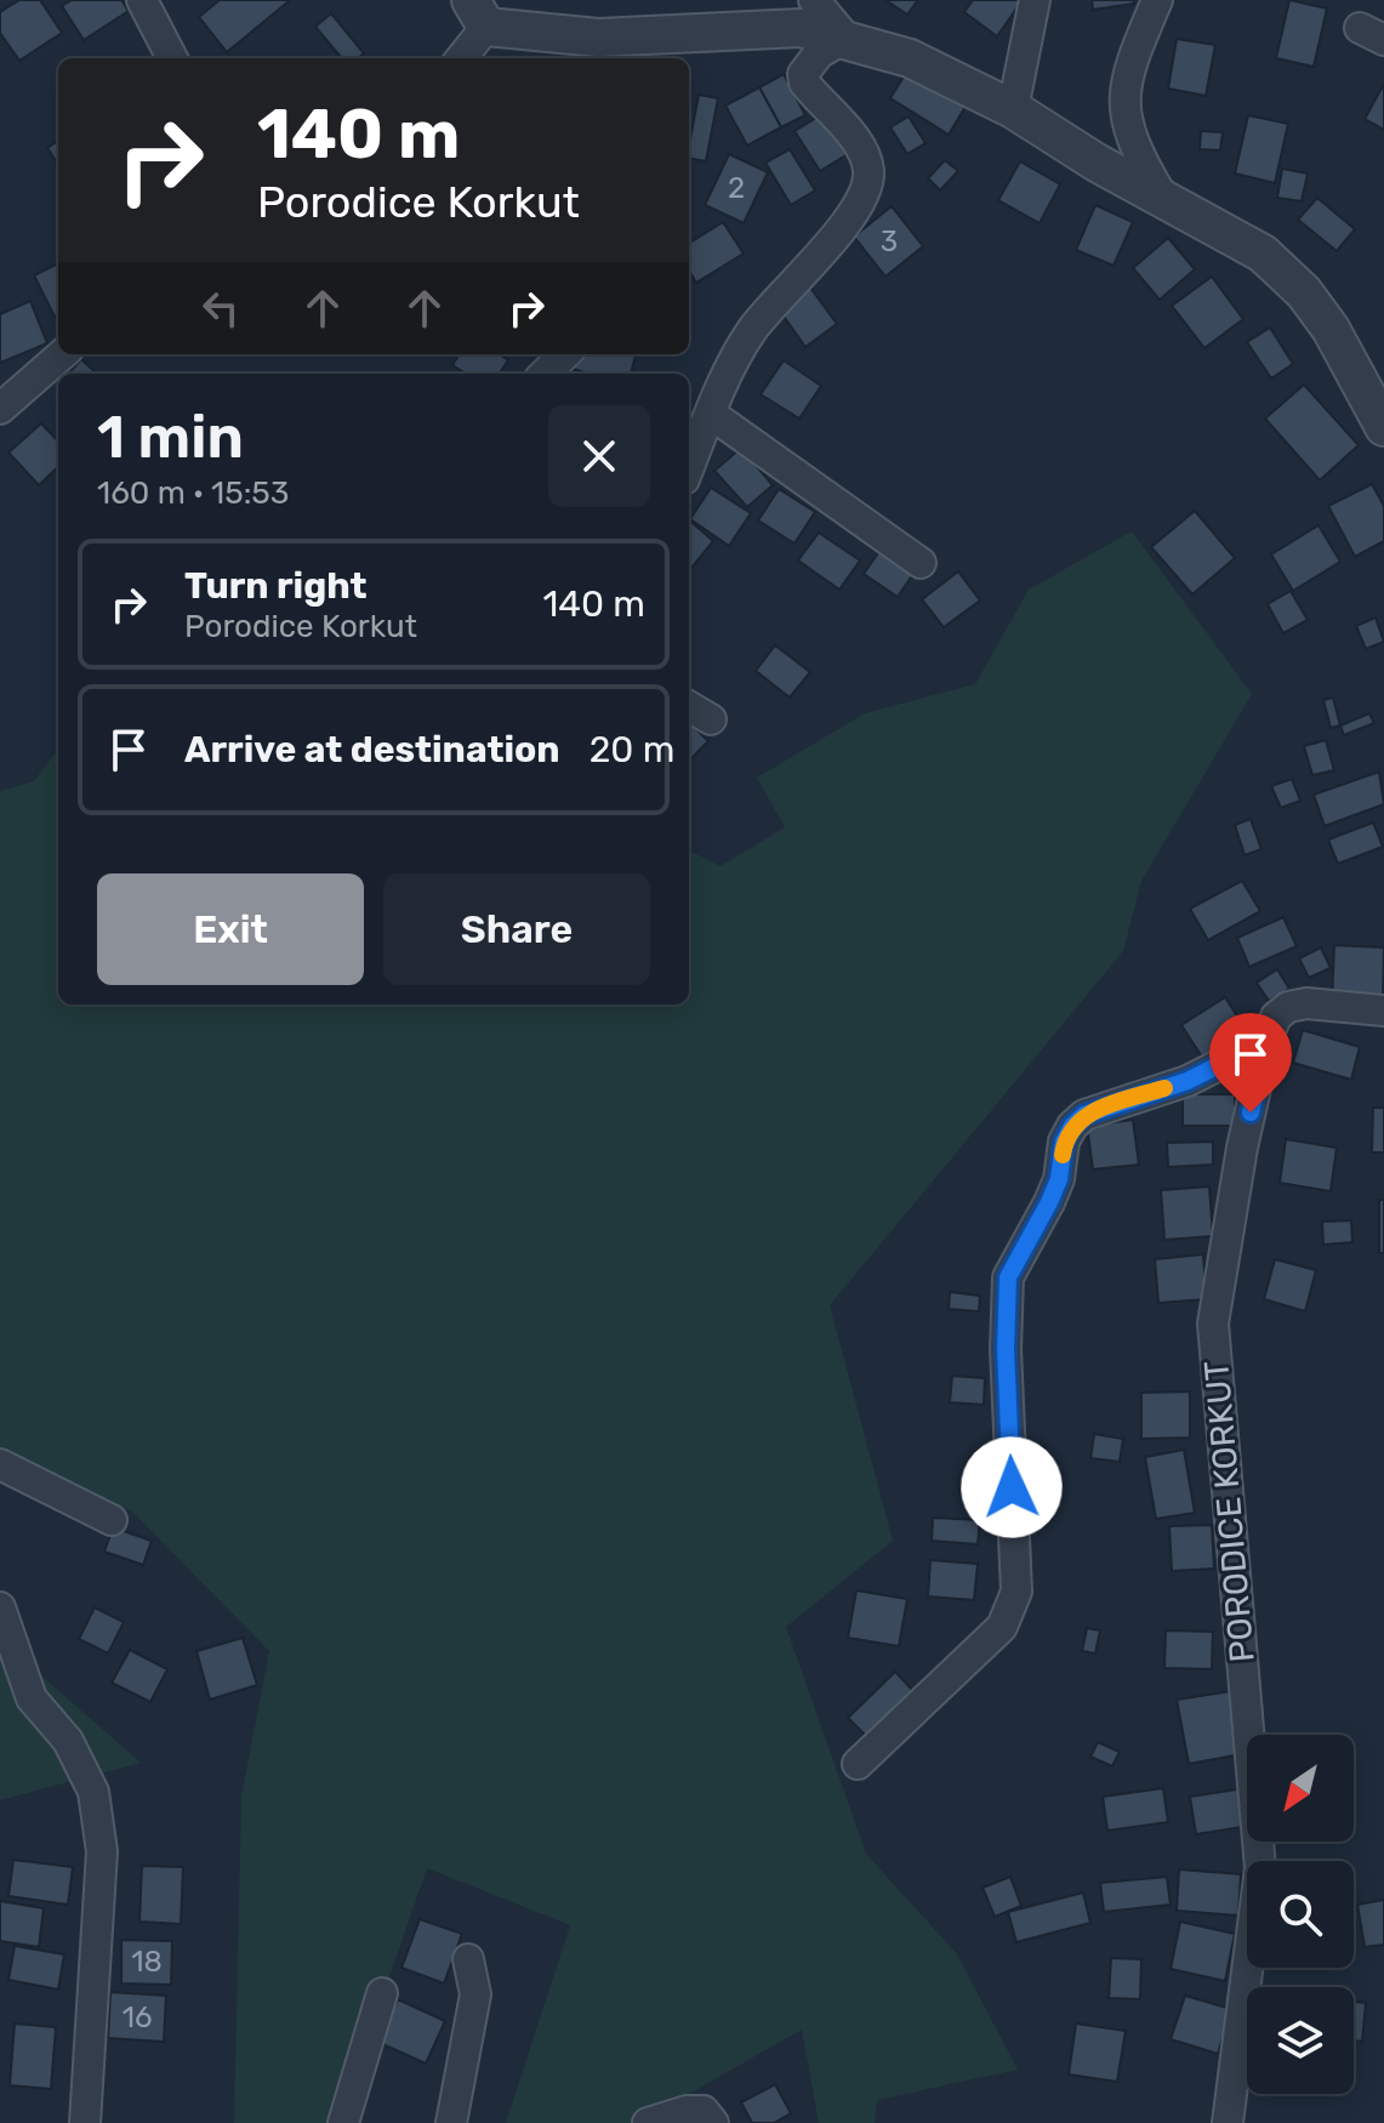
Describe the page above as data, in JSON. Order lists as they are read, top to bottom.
{
  "streets": {
    "street": ["PORODICE KORKUT"]
  },
  "house_numbers": [
    "2",
    "3",
    "18",
    "16"
  ],
  "north": "bottom left",
  "page": {
    "turn": ["140 m", "Porodice Korkut"],
    "heading": ["1 min", "160 m · 15:53"],
    "list": [
      {
        "name": "Turn right",
        "note": "Porodice Korkut",
        "value": "140 m"
      },
      {
        "name": "Arrive at destination",
        "value": "20 m"
      }
    ],
    "buttons": ["Exit", "Share"]
  }
}
